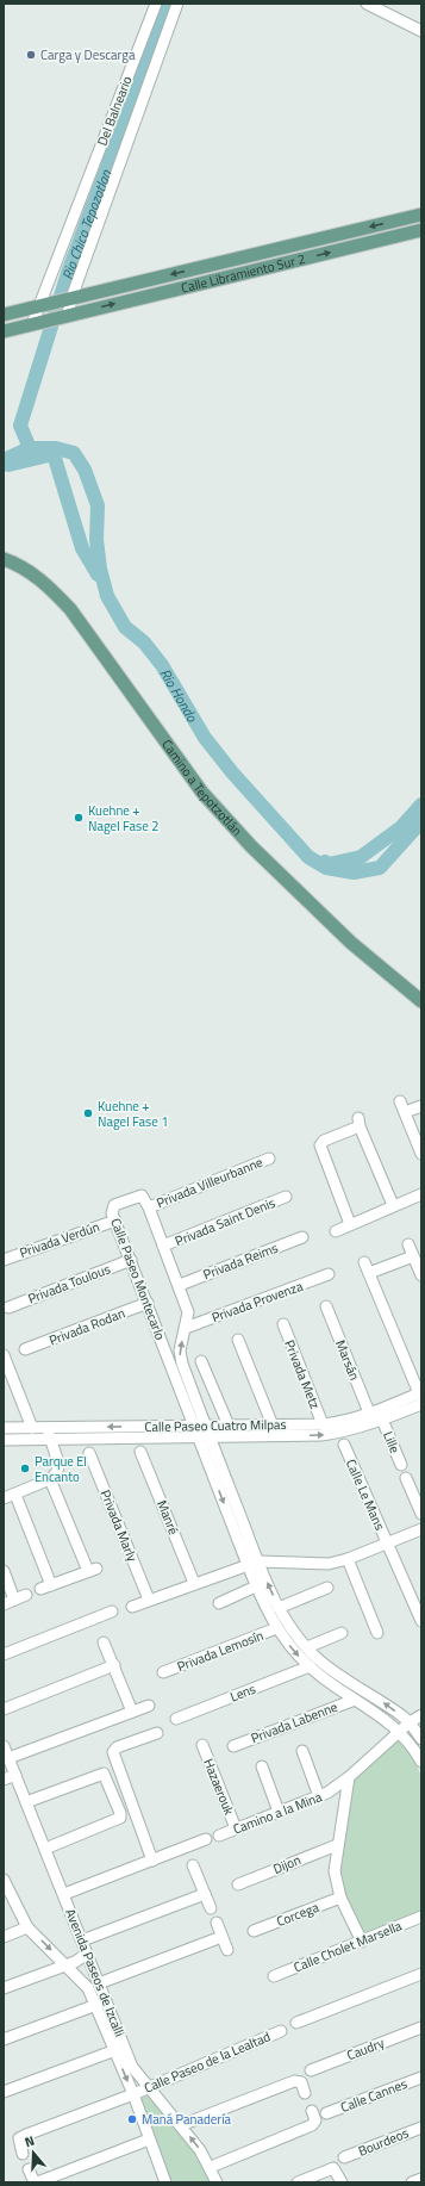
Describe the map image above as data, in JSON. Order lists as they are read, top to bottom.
{
  "streets": {
    "main road": ["Calle Libramiento Sur 2", "Camino a Tepotzotlán"],
    "street": [
      "Del Balneario",
      "Privada Villeurbanne",
      "Privada Saint Denis",
      "Privada Verdún",
      "Privada Reims",
      "Calle Paseo Montecarlo",
      "Privada Toulous",
      "Privada Provenza",
      "Privada Rodan",
      "Marsán",
      "Privada Metz",
      "Calle Paseo Cuatro Milpas",
      "Lille",
      "Calle Le Mans",
      "Manré",
      "Privada Marly",
      "Privada Lemosín",
      "Lens",
      "Privada Labenne",
      "Hazaerouk",
      "Camino a la Mina",
      "Dijon",
      "Corcega",
      "Calle Cholet Marsella",
      "Avenida Paseos de Izcalli",
      "Caudry",
      "Calle Paseo de la Lealtad",
      "Calle Cannes",
      "Bourdeos"
    ]
  },
  "crossings": [
    ["Del Balneario", "Calle Libramiento Sur 2"],
    ["Privada Villeurbanne", "Calle Paseo Montecarlo"],
    ["Privada Saint Denis", "Calle Paseo Montecarlo"],
    ["Privada Verdún", "Calle Paseo Montecarlo"],
    ["Privada Reims", "Calle Paseo Montecarlo"],
    ["Calle Paseo Montecarlo", "Privada Toulous"],
    ["Calle Paseo Montecarlo", "Privada Provenza"],
    ["Calle Paseo Montecarlo", "Privada Rodan"],
    ["Calle Paseo Montecarlo", "Calle Paseo Cuatro Milpas"],
    ["Calle Paseo Montecarlo", "Privada Lemosín"],
    ["Calle Paseo Montecarlo", "Lens"],
    ["Calle Paseo Montecarlo", "Privada Labenne"],
    ["Calle Paseo Montecarlo", "Camino a la Mina"],
    ["Marsán", "Calle Paseo Cuatro Milpas"],
    ["Privada Metz", "Calle Paseo Cuatro Milpas"],
    ["Calle Paseo Cuatro Milpas", "Lille"],
    ["Hazaerouk", "Camino a la Mina"],
    ["Avenida Paseos de Izcalli", "Calle Paseo de la Lealtad"]
  ],
  "water": ["Rio Chico Tepozotlan", "Rio Hondo"],
  "places": [
    "Carga y Descarga",
    "Kuehne + Nagel Fase 2",
    "Kuehne + Nagel Fase 1",
    "Parque El Encanto",
    "Maná Panadería"
  ],
  "north": "top"
}
